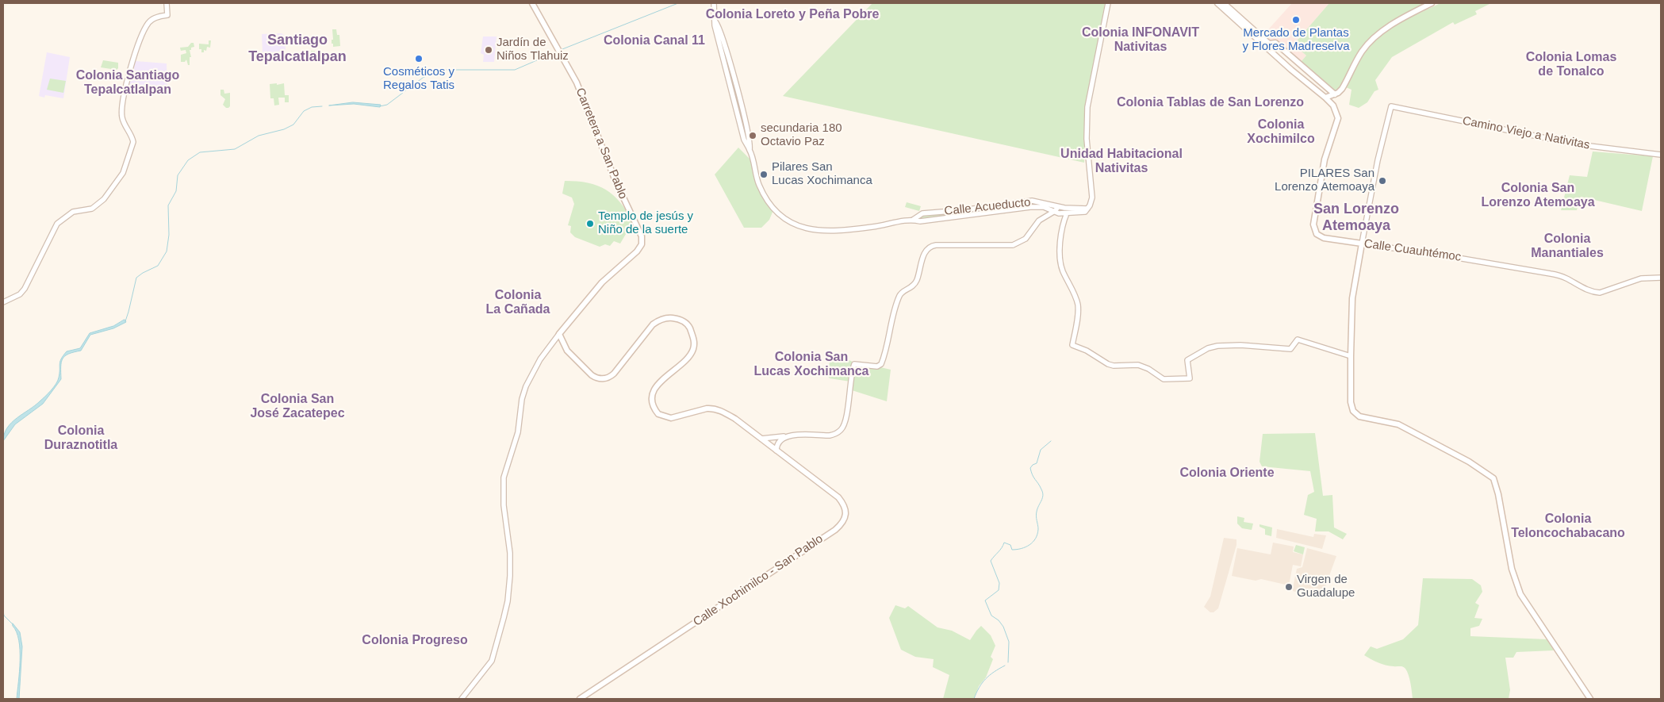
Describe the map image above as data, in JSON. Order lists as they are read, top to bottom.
{
  "streets": {
    "main road": ["Carretera a San Pablo", "Calle Cuauhtémoc", "Calle Xochimilco - San Pablo"],
    "street": ["Camino Viejo a Nativitas", "Calle Acueducto"]
  },
  "crossings": [
    ["Camino Viejo a Nativitas", "Calle Cuauhtémoc"]
  ],
  "districts": [
    "Colonia Loreto y Peña Pobre",
    "Colonia INFONAVIT Nativitas",
    "Santiago Tepalcatlalpan",
    "Colonia Canal 11",
    "Colonia Lomas de Tonalco",
    "Colonia Santiago Tepalcatlalpan",
    "Colonia Tablas de San Lorenzo",
    "Colonia Xochimilco",
    "Unidad Habitacional Nativitas",
    "Colonia San Lorenzo Atemoaya",
    "San Lorenzo Atemoaya",
    "Colonia Manantiales",
    "Colonia La Cañada",
    "Colonia San Lucas Xochimanca",
    "Colonia San José Zacatepec",
    "Colonia Duraznotitla",
    "Colonia Oriente",
    "Colonia Teloncochabacano",
    "Colonia Progreso"
  ],
  "places": [
    "Mercado de Plantas y Flores Madreselva",
    "Jardín de Niños Tlahuiz",
    "Cosméticos y Regalos Tatis",
    "secundaria 180 Octavio Paz",
    "Pilares San Lucas Xochimanca",
    "PILARES San Lorenzo Atemoaya",
    "Templo de jesús y Niño de la suerte",
    "Virgen de Guadalupe"
  ]
}
